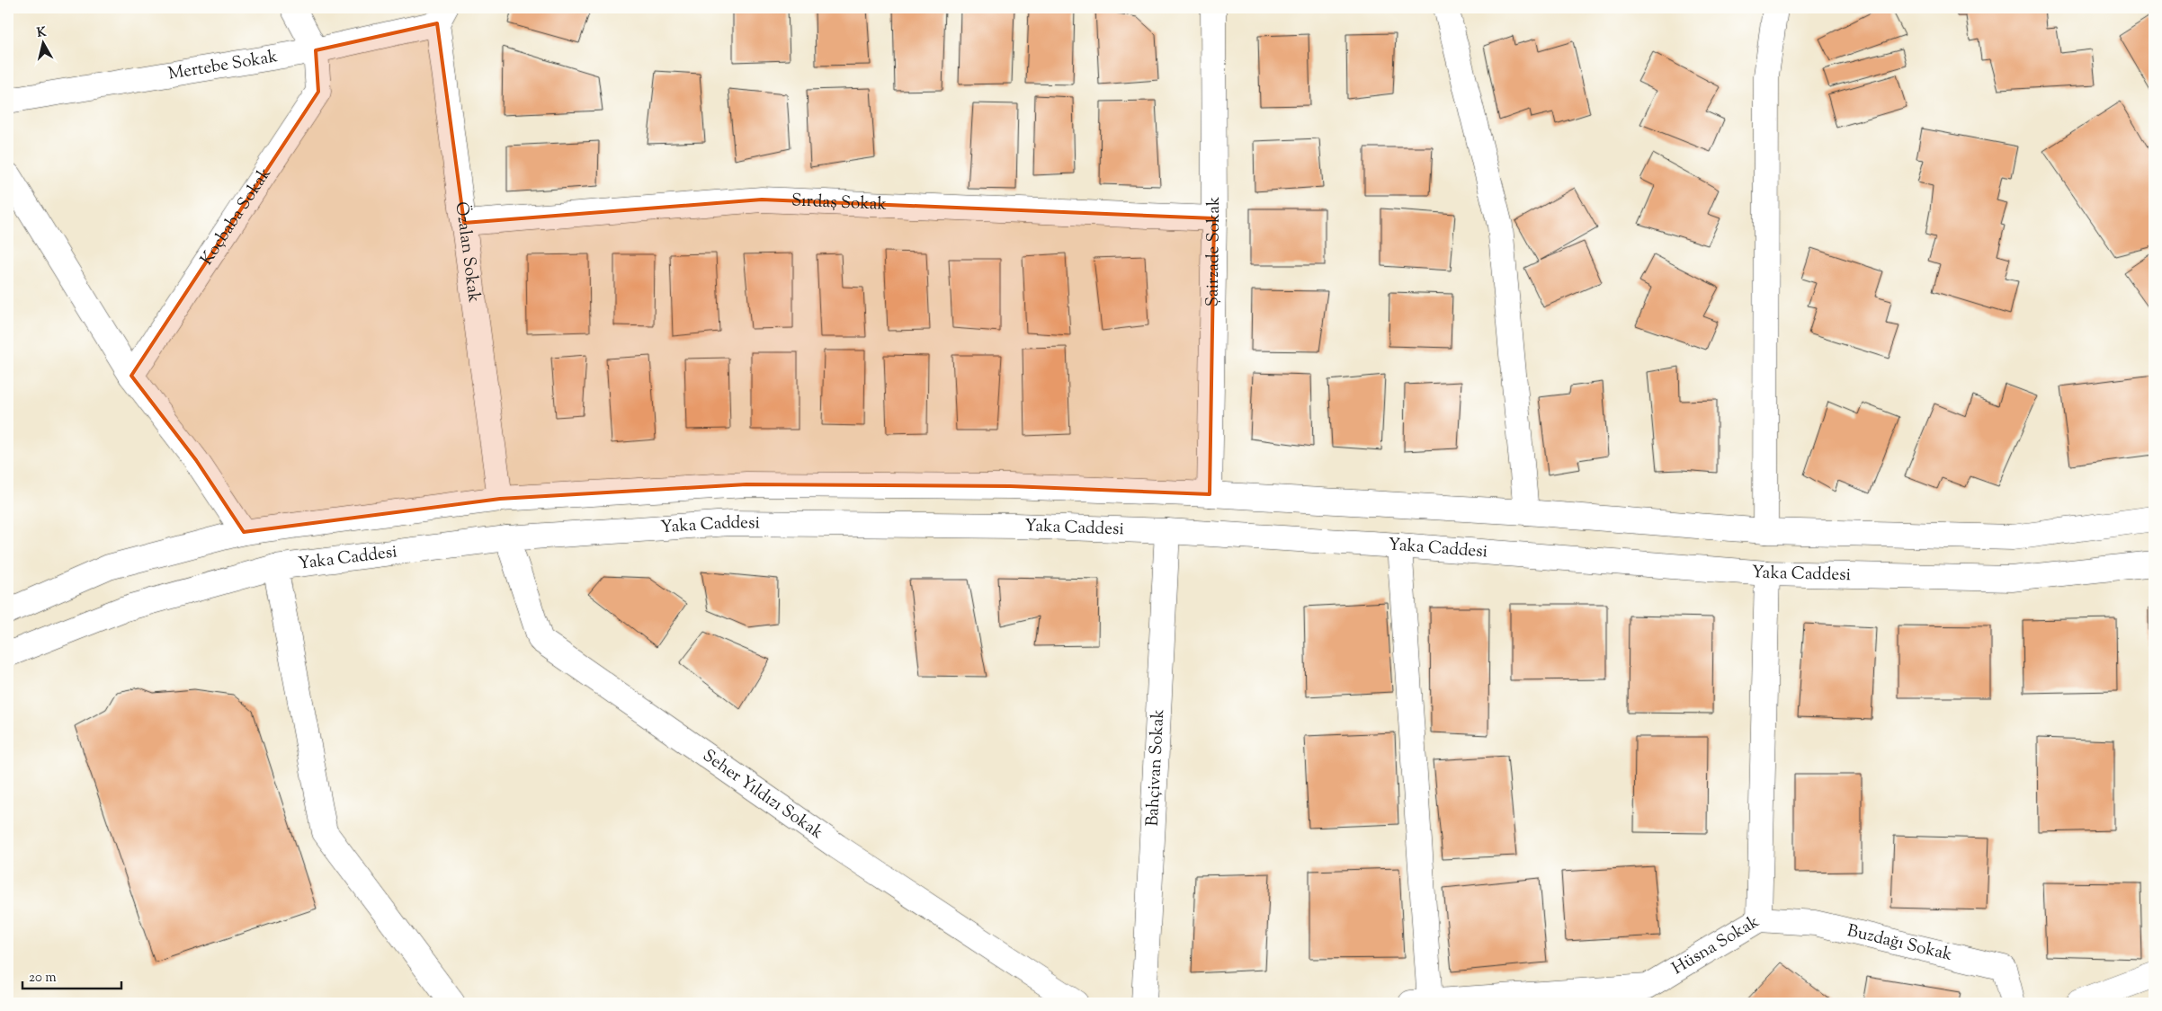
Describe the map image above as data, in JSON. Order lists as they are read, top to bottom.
{
  "streets": {
    "street": [
      "Mertebe Sokak",
      "Sırdaş Sokak",
      "Koçbaba Sokak",
      "Şairzade Sokak",
      "Özalan Sokak",
      "Yaka Caddesi",
      "Bahçivan Sokak",
      "Seher Yıldızı Sokak",
      "Buzdağı Sokak",
      "Hüsna Sokak"
    ]
  },
  "crossings": [
    ["Mertebe Sokak", "Koçbaba Sokak"],
    ["Mertebe Sokak", "Özalan Sokak"],
    ["Sırdaş Sokak", "Şairzade Sokak"],
    ["Sırdaş Sokak", "Özalan Sokak"],
    ["Yaka Caddesi", "Bahçivan Sokak"],
    ["Yaka Caddesi", "Seher Yıldızı Sokak"],
    ["Yaka Caddesi", "Hüsna Sokak"],
    ["Buzdağı Sokak", "Hüsna Sokak"]
  ],
  "scale_bar": "20 m",
  "north": "top"
}
